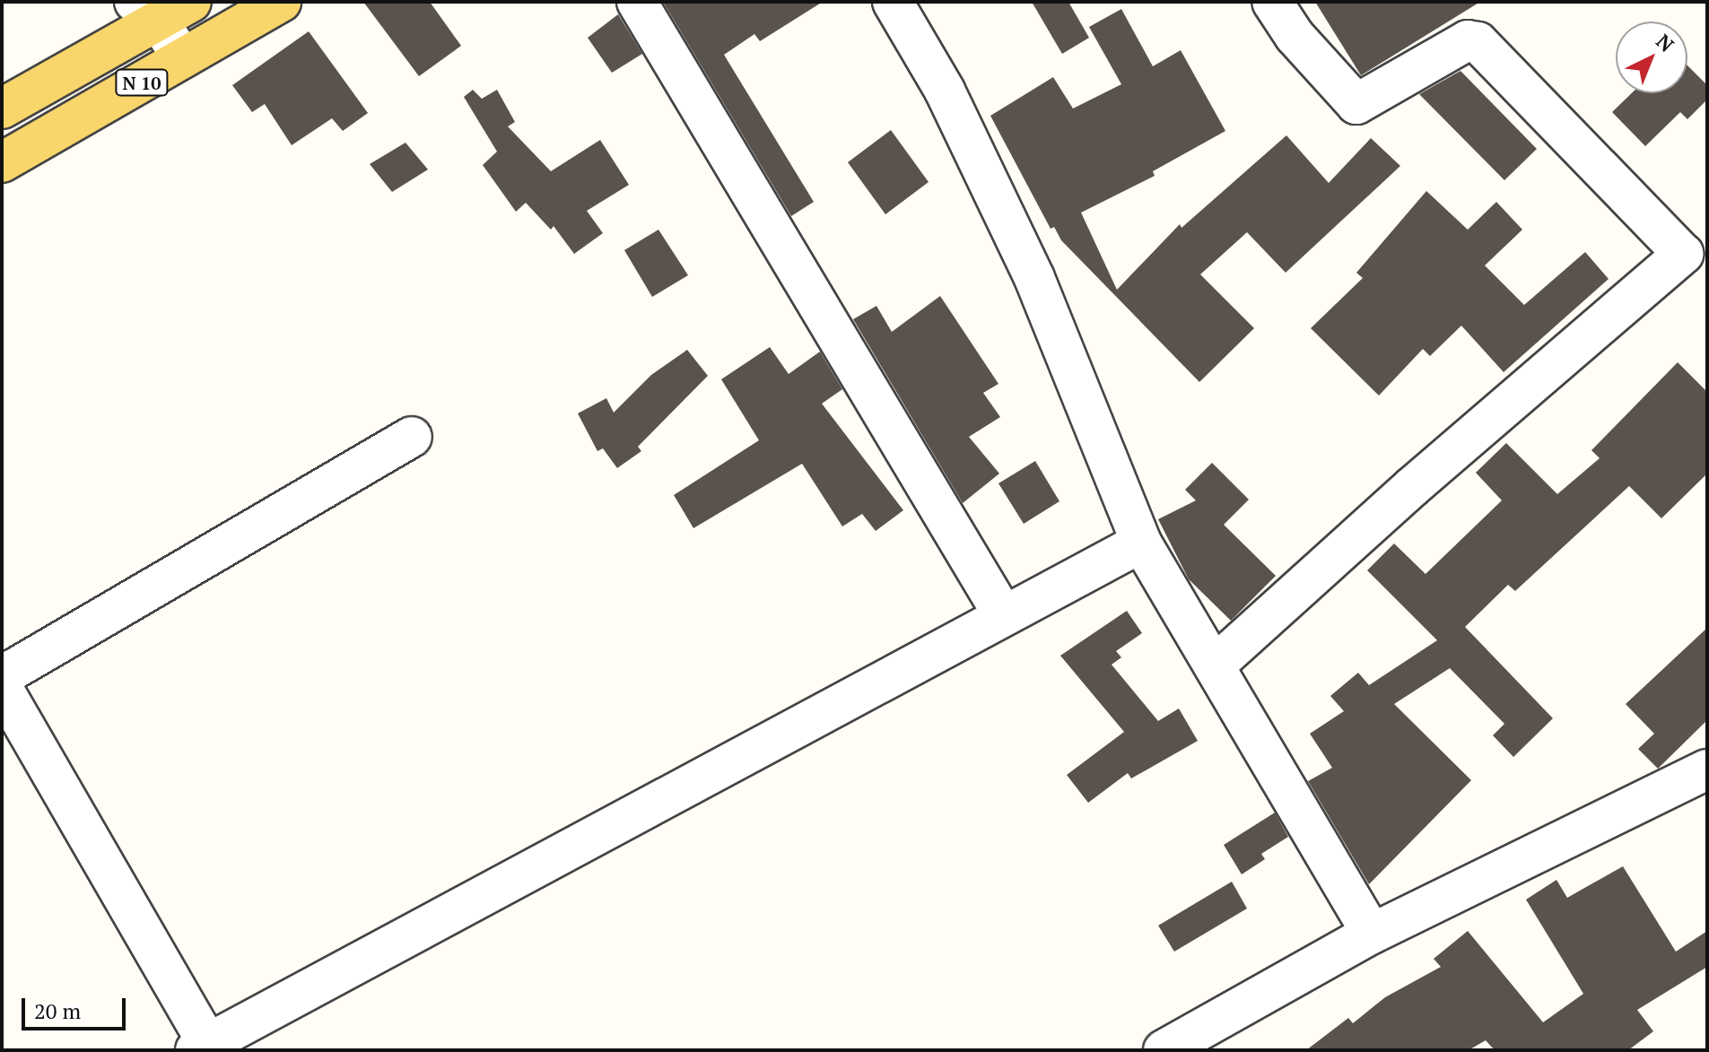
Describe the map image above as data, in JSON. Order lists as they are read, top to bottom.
{
  "streets": {
    "main road": ["N 10"]
  },
  "scale_bar": "20 m",
  "north": "top right"
}
